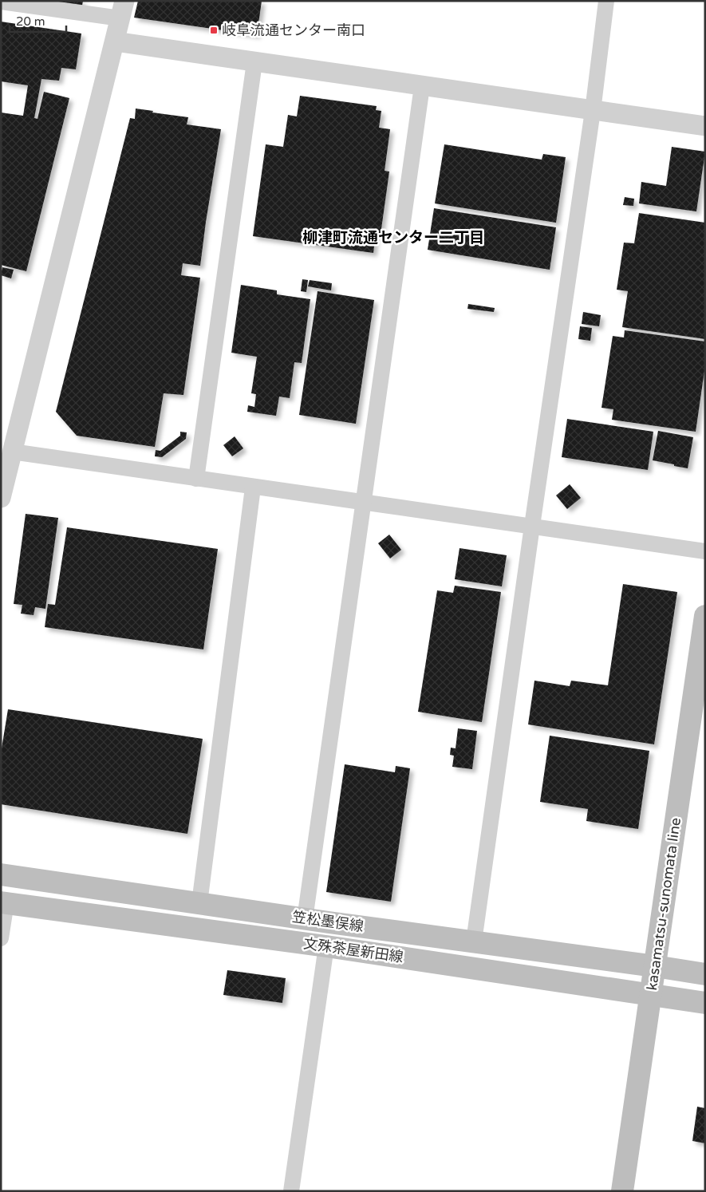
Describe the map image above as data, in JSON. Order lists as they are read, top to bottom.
{
  "streets": {
    "main road": ["kasamatsu-sunomata line", "笠松墨俣線", "文殊茶屋新田線"]
  },
  "crossings": [
    ["kasamatsu-sunomata line", "笠松墨俣線"],
    ["kasamatsu-sunomata line", "文殊茶屋新田線"]
  ],
  "districts": ["柳津町流通センター二丁目"],
  "places": {
    "transit": ["岐阜流通センター南口"]
  },
  "scale_bar": "20 m"
}
